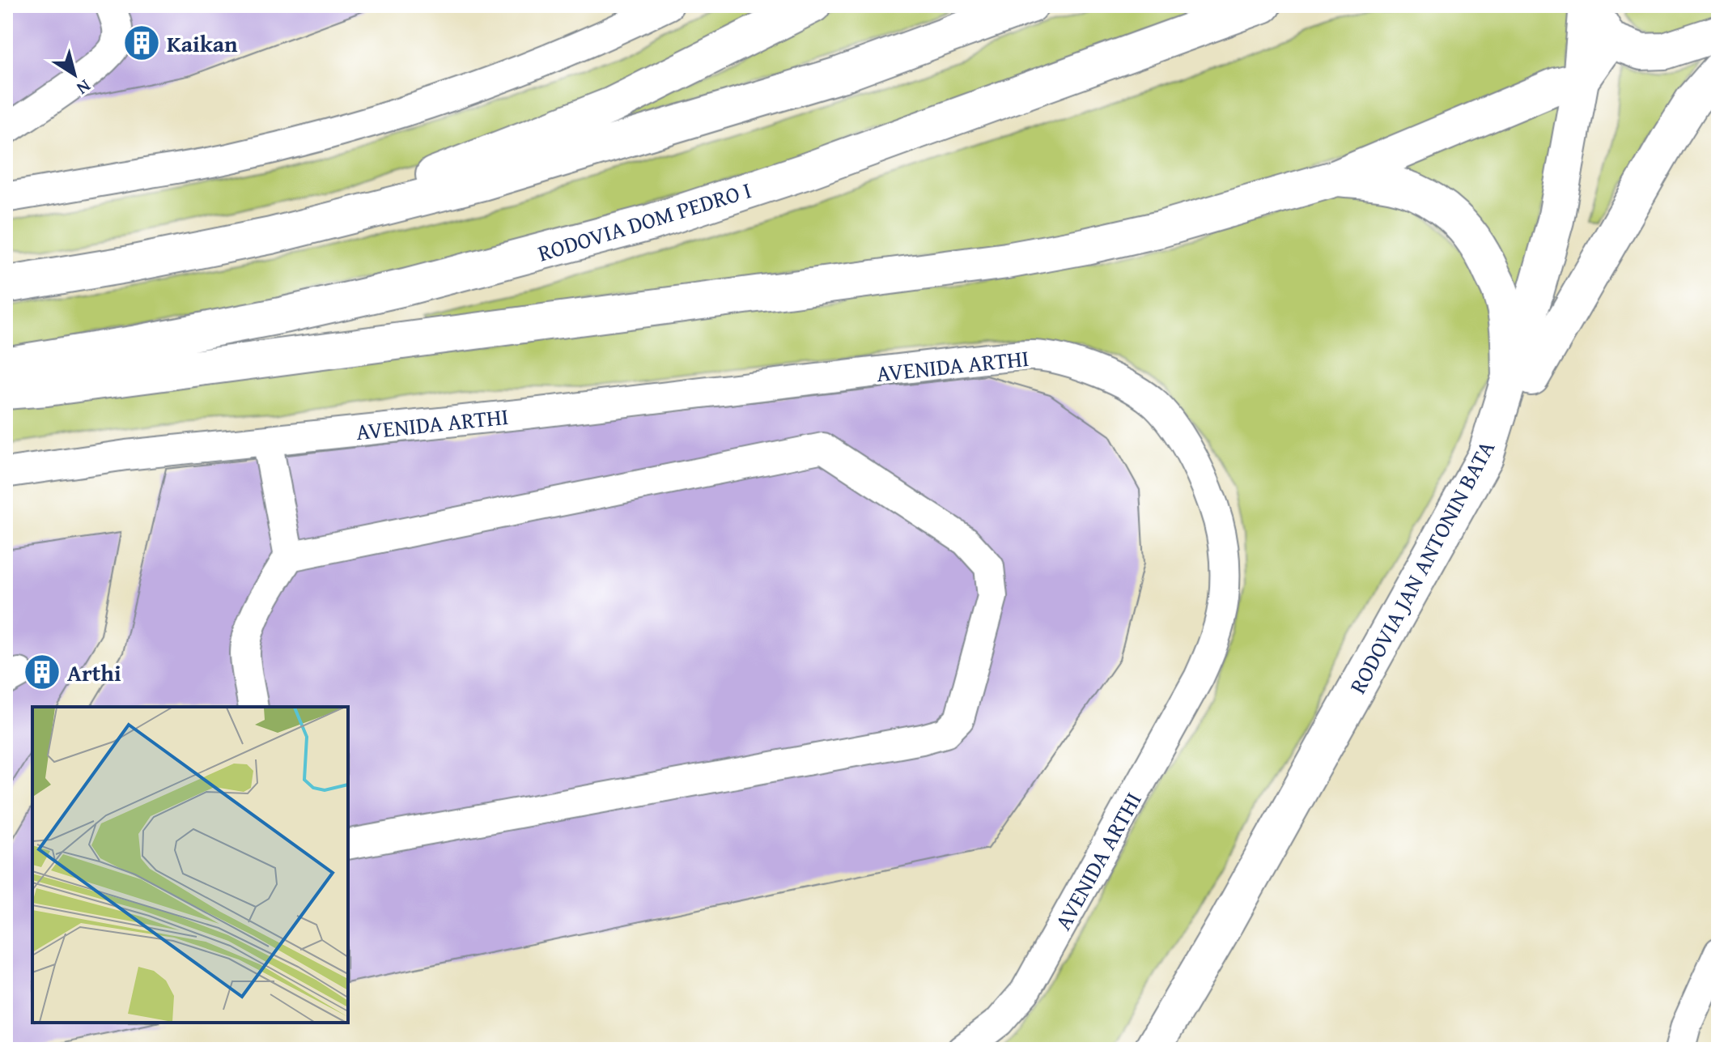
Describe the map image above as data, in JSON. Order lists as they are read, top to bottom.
{
  "streets": {
    "main road": ["RODOVIA DOM PEDRO I", "RODOVIA JAN ANTONIN BATA"],
    "street": ["AVENIDA ARTHI"]
  },
  "places": {
    "building": ["Kaikan", "Arthi"]
  },
  "north": "bottom right"
}
